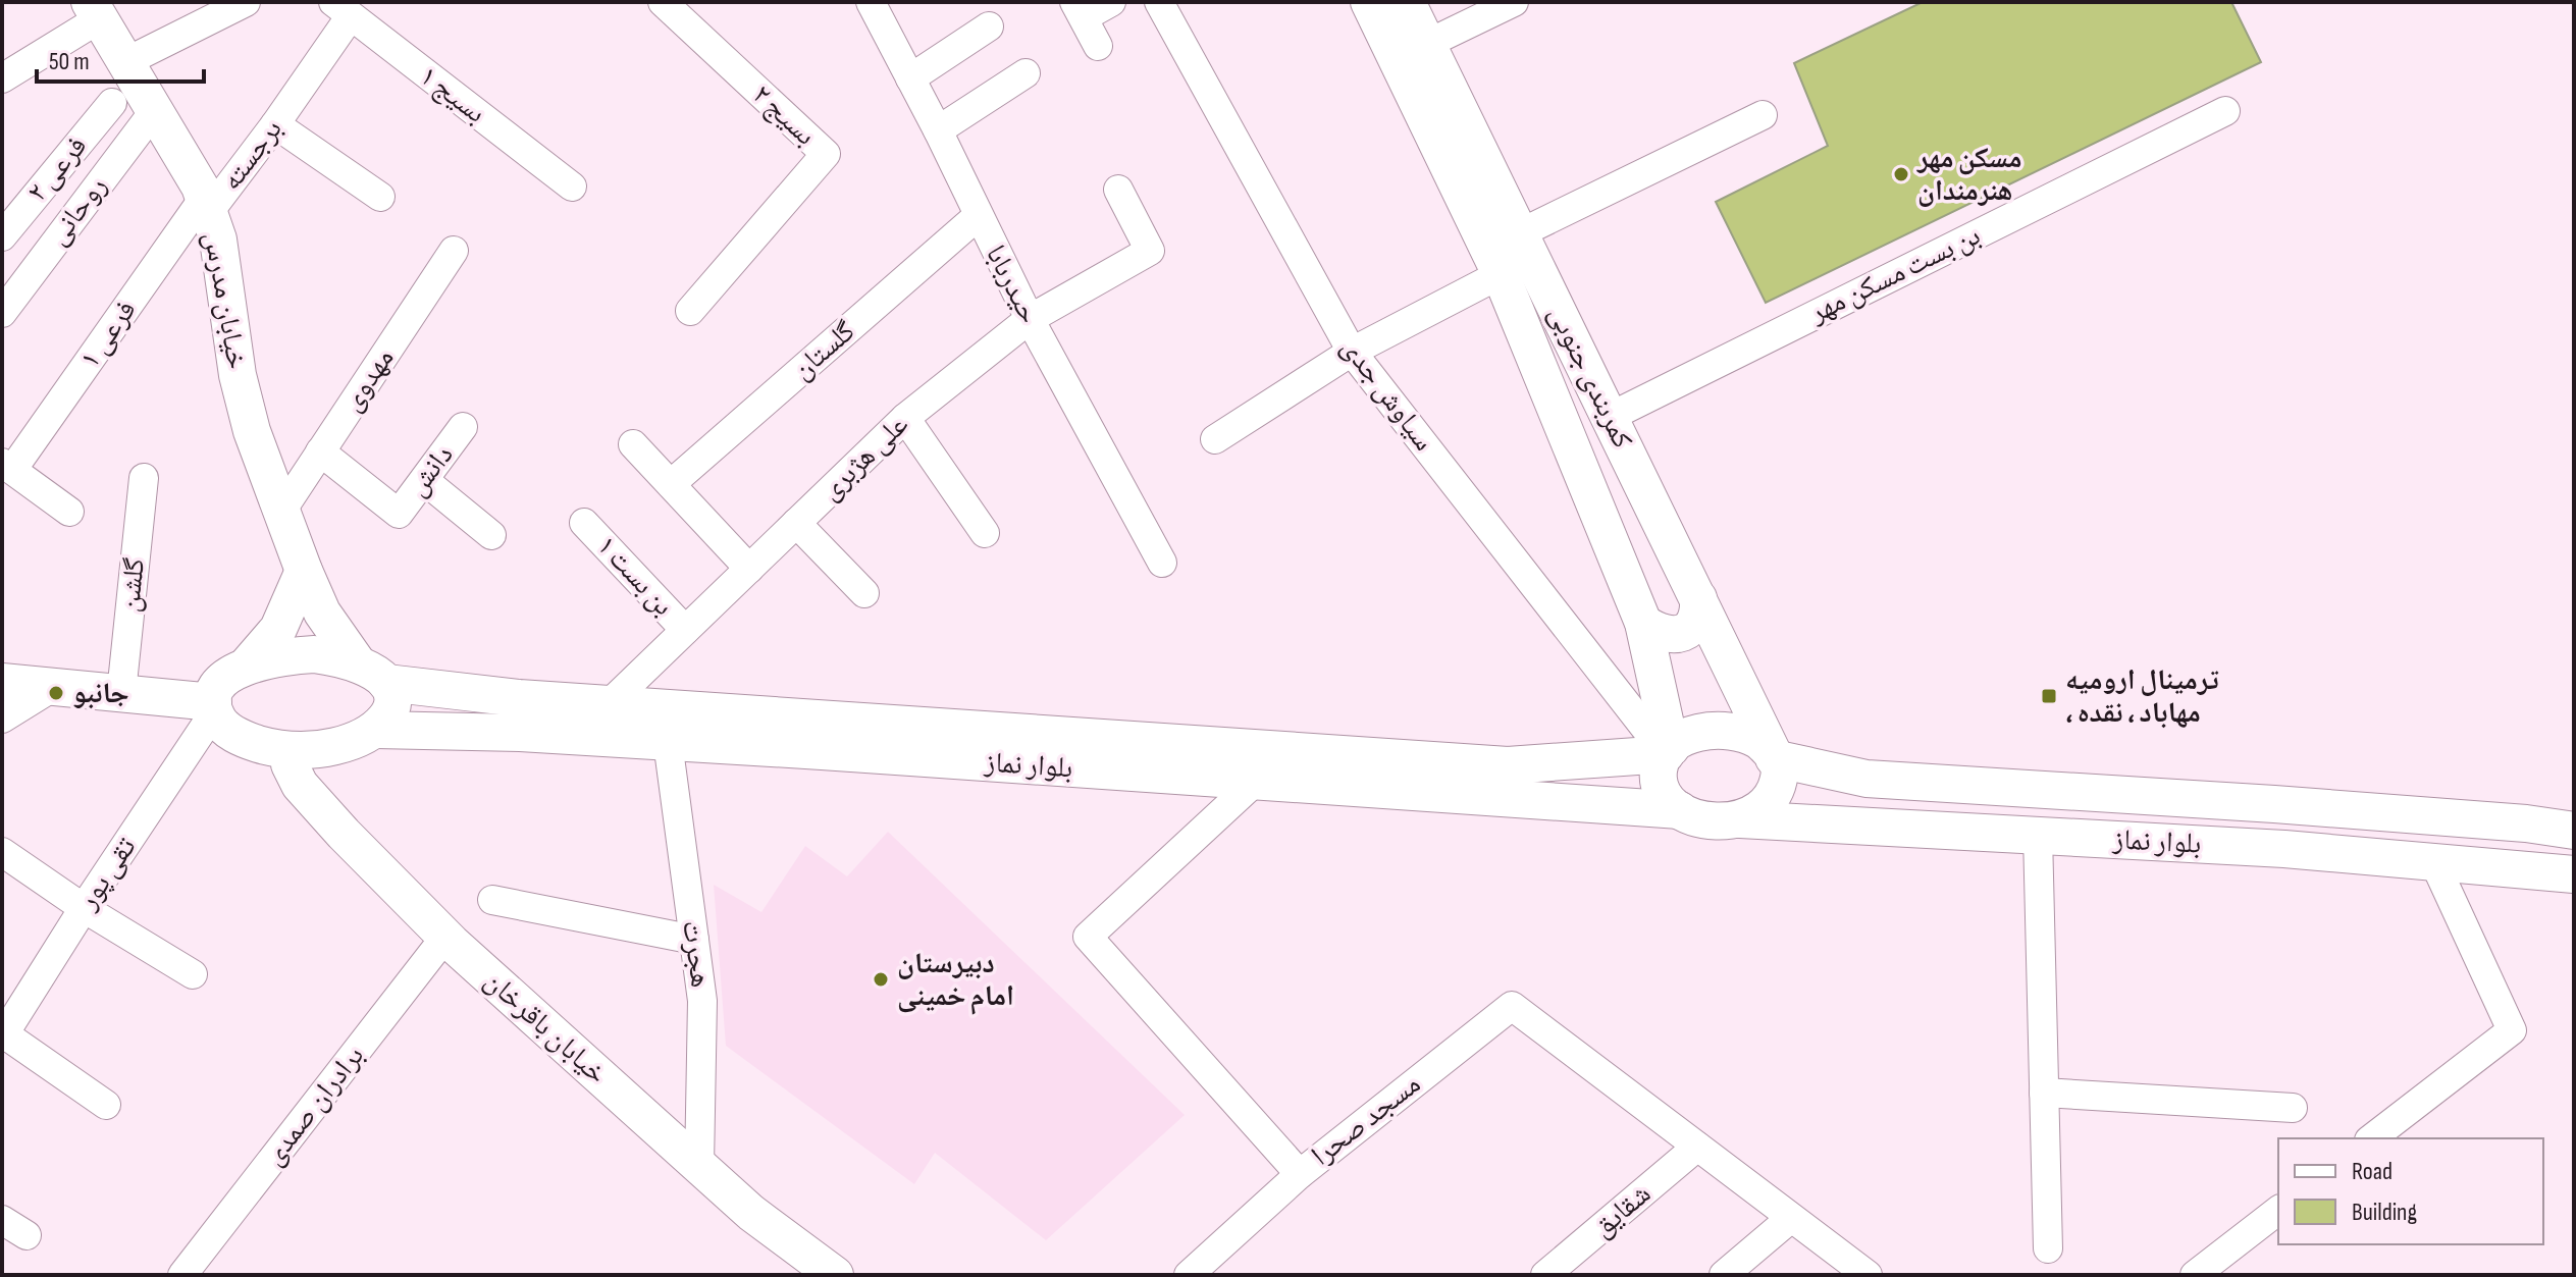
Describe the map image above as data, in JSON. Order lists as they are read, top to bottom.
{
  "streets": {
    "main road": [
      "خیابان مدرس",
      "کمربندی جنوبی",
      "بلوار نماز",
      "خیابان باقرخان"
    ],
    "street": [
      "بسیج ۱",
      "بسیج ۲",
      "برجسته",
      "فرعی ۲",
      "روحانی",
      "بن بست مسکن مهر",
      "حیدربابا",
      "فرعی ۱",
      "گلستان",
      "مهدوی",
      "سیاوش جدی",
      "علی هژبری",
      "دانش",
      "بن بست ۱",
      "گلشن",
      "تقی پور",
      "هجرت",
      "برادران صمدی",
      "مسجد صحرا",
      "شقایق"
    ]
  },
  "crossings": [
    ["بسیج ۱", "برجسته"],
    ["برجسته", "خیابان مدرس"],
    ["برجسته", "فرعی ۱"],
    ["روحانی", "خیابان مدرس"],
    ["بن بست مسکن مهر", "کمربندی جنوبی"],
    ["حیدربابا", "گلستان"],
    ["حیدربابا", "علی هژبری"],
    ["خیابان مدرس", "فرعی ۱"],
    ["خیابان مدرس", "مهدوی"],
    ["خیابان مدرس", "بلوار نماز"],
    ["کمربندی جنوبی", "سیاوش جدی"],
    ["کمربندی جنوبی", "بلوار نماز"],
    ["مهدوی", "دانش"],
    ["سیاوش جدی", "بلوار نماز"],
    ["علی هژبری", "بن بست ۱"],
    ["علی هژبری", "بلوار نماز"],
    ["بلوار نماز", "هجرت"],
    ["بلوار نماز", "مسجد صحرا"],
    ["هجرت", "خیابان باقرخان"],
    ["خیابان باقرخان", "برادران صمدی"],
    ["مسجد صحرا", "شقایق"]
  ],
  "places": {
    "other": ["مسکن مهر هنرمندان", "جانبو", "دبیرستان امام خمینی"],
    "transit": ["ترمینال ارومیه ، مهاباد ، نقده"]
  },
  "legend": ["Road", "Building"],
  "scale_bar": "50 m"
}
